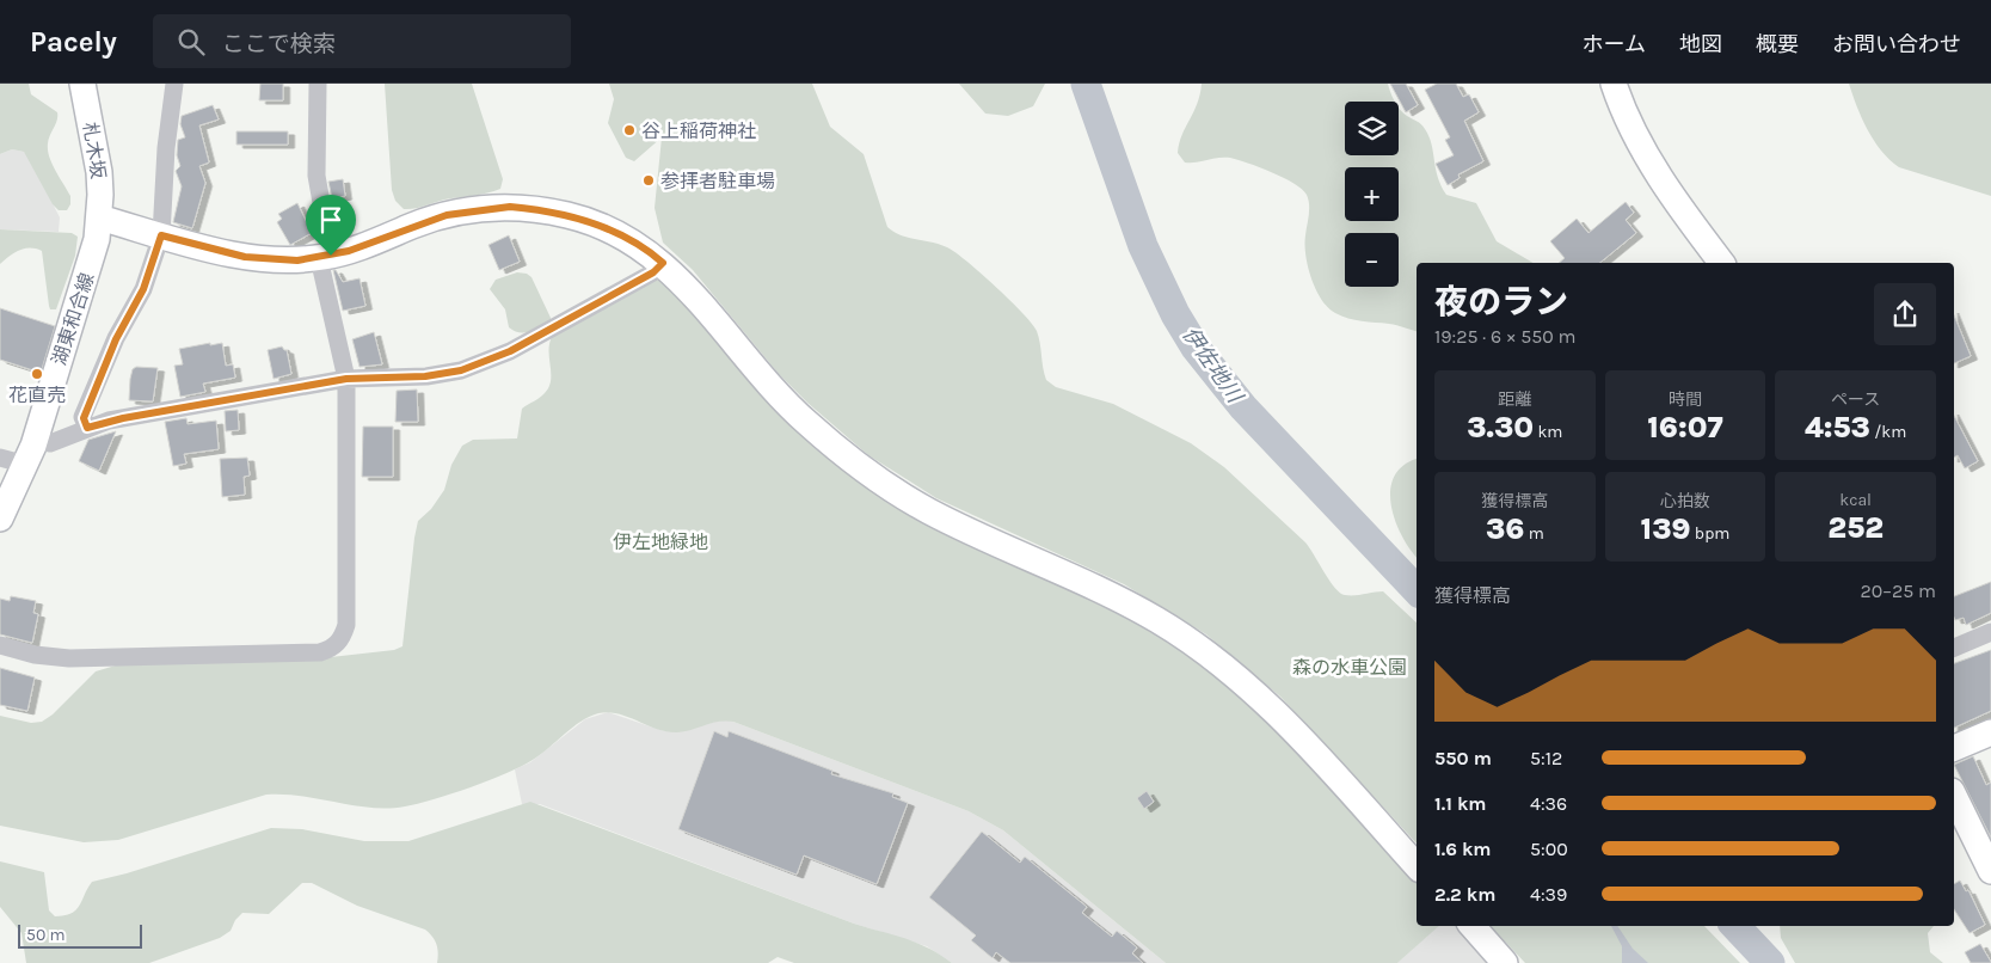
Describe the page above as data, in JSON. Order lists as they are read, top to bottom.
{
  "streets": {
    "street": ["札木坂", "湖東和合線"]
  },
  "crossings": [
    ["札木坂", "湖東和合線"]
  ],
  "water": ["伊佐地川"],
  "parks": ["伊左地緑地", "森の水車公園"],
  "places": ["谷上稲荷神社", "参拝者駐車場", "花直売"],
  "scale_bar": "50 m",
  "page": {
    "header": "Pacely",
    "search": "ここで検索",
    "nav": [
      "ホーム",
      "地図",
      "概要",
      "お問い合わせ"
    ],
    "map_buttons": ["+", "−"],
    "heading": ["夜のラン", "19:25 · 6 × 550 m"],
    "stats": [
      ["距離", "3.30 km"],
      ["時間", "16:07"],
      ["ペース", "4:53 /km"],
      ["獲得標高", "36 m"],
      ["心拍数", "139 bpm"],
      ["kcal", "252"]
    ],
    "chart": ["獲得標高", "20–25 m"],
    "list": [
      {
        "name": "550 m",
        "note": "5:12"
      },
      {
        "name": "1.1 km",
        "note": "4:36"
      },
      {
        "name": "1.6 km",
        "note": "5:00"
      },
      {
        "name": "2.2 km",
        "note": "4:39"
      }
    ],
    "scale": "50 m"
  }
}
